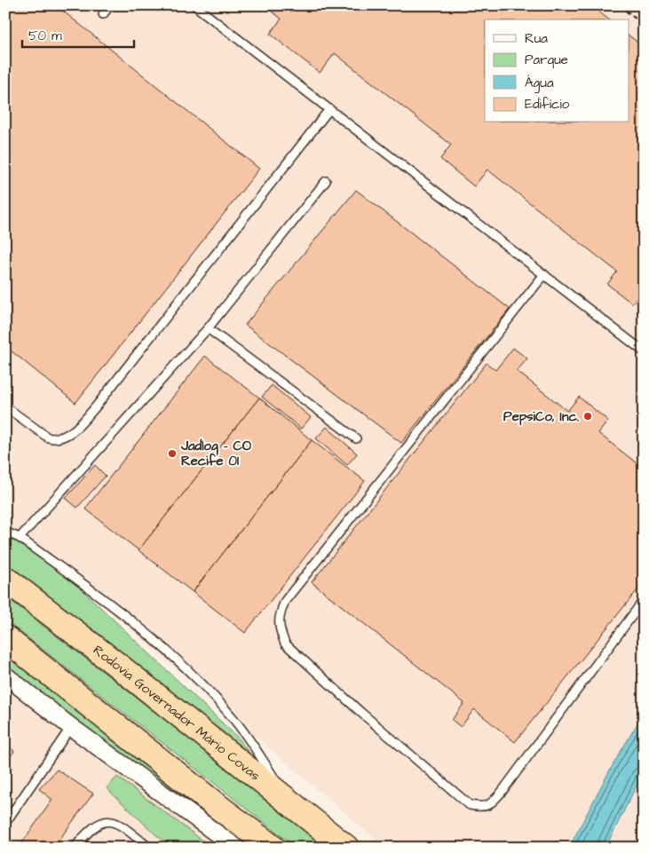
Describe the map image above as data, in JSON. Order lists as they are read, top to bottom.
{
  "streets": {
    "highway": ["Rodovia Governador Mário Covas"]
  },
  "places": ["PepsiCo, Inc.", "Jadlog - CO Recife 01"],
  "legend": [
    "Rua",
    "Parque",
    "Água",
    "Edifício"
  ],
  "scale_bar": "50 m"
}
